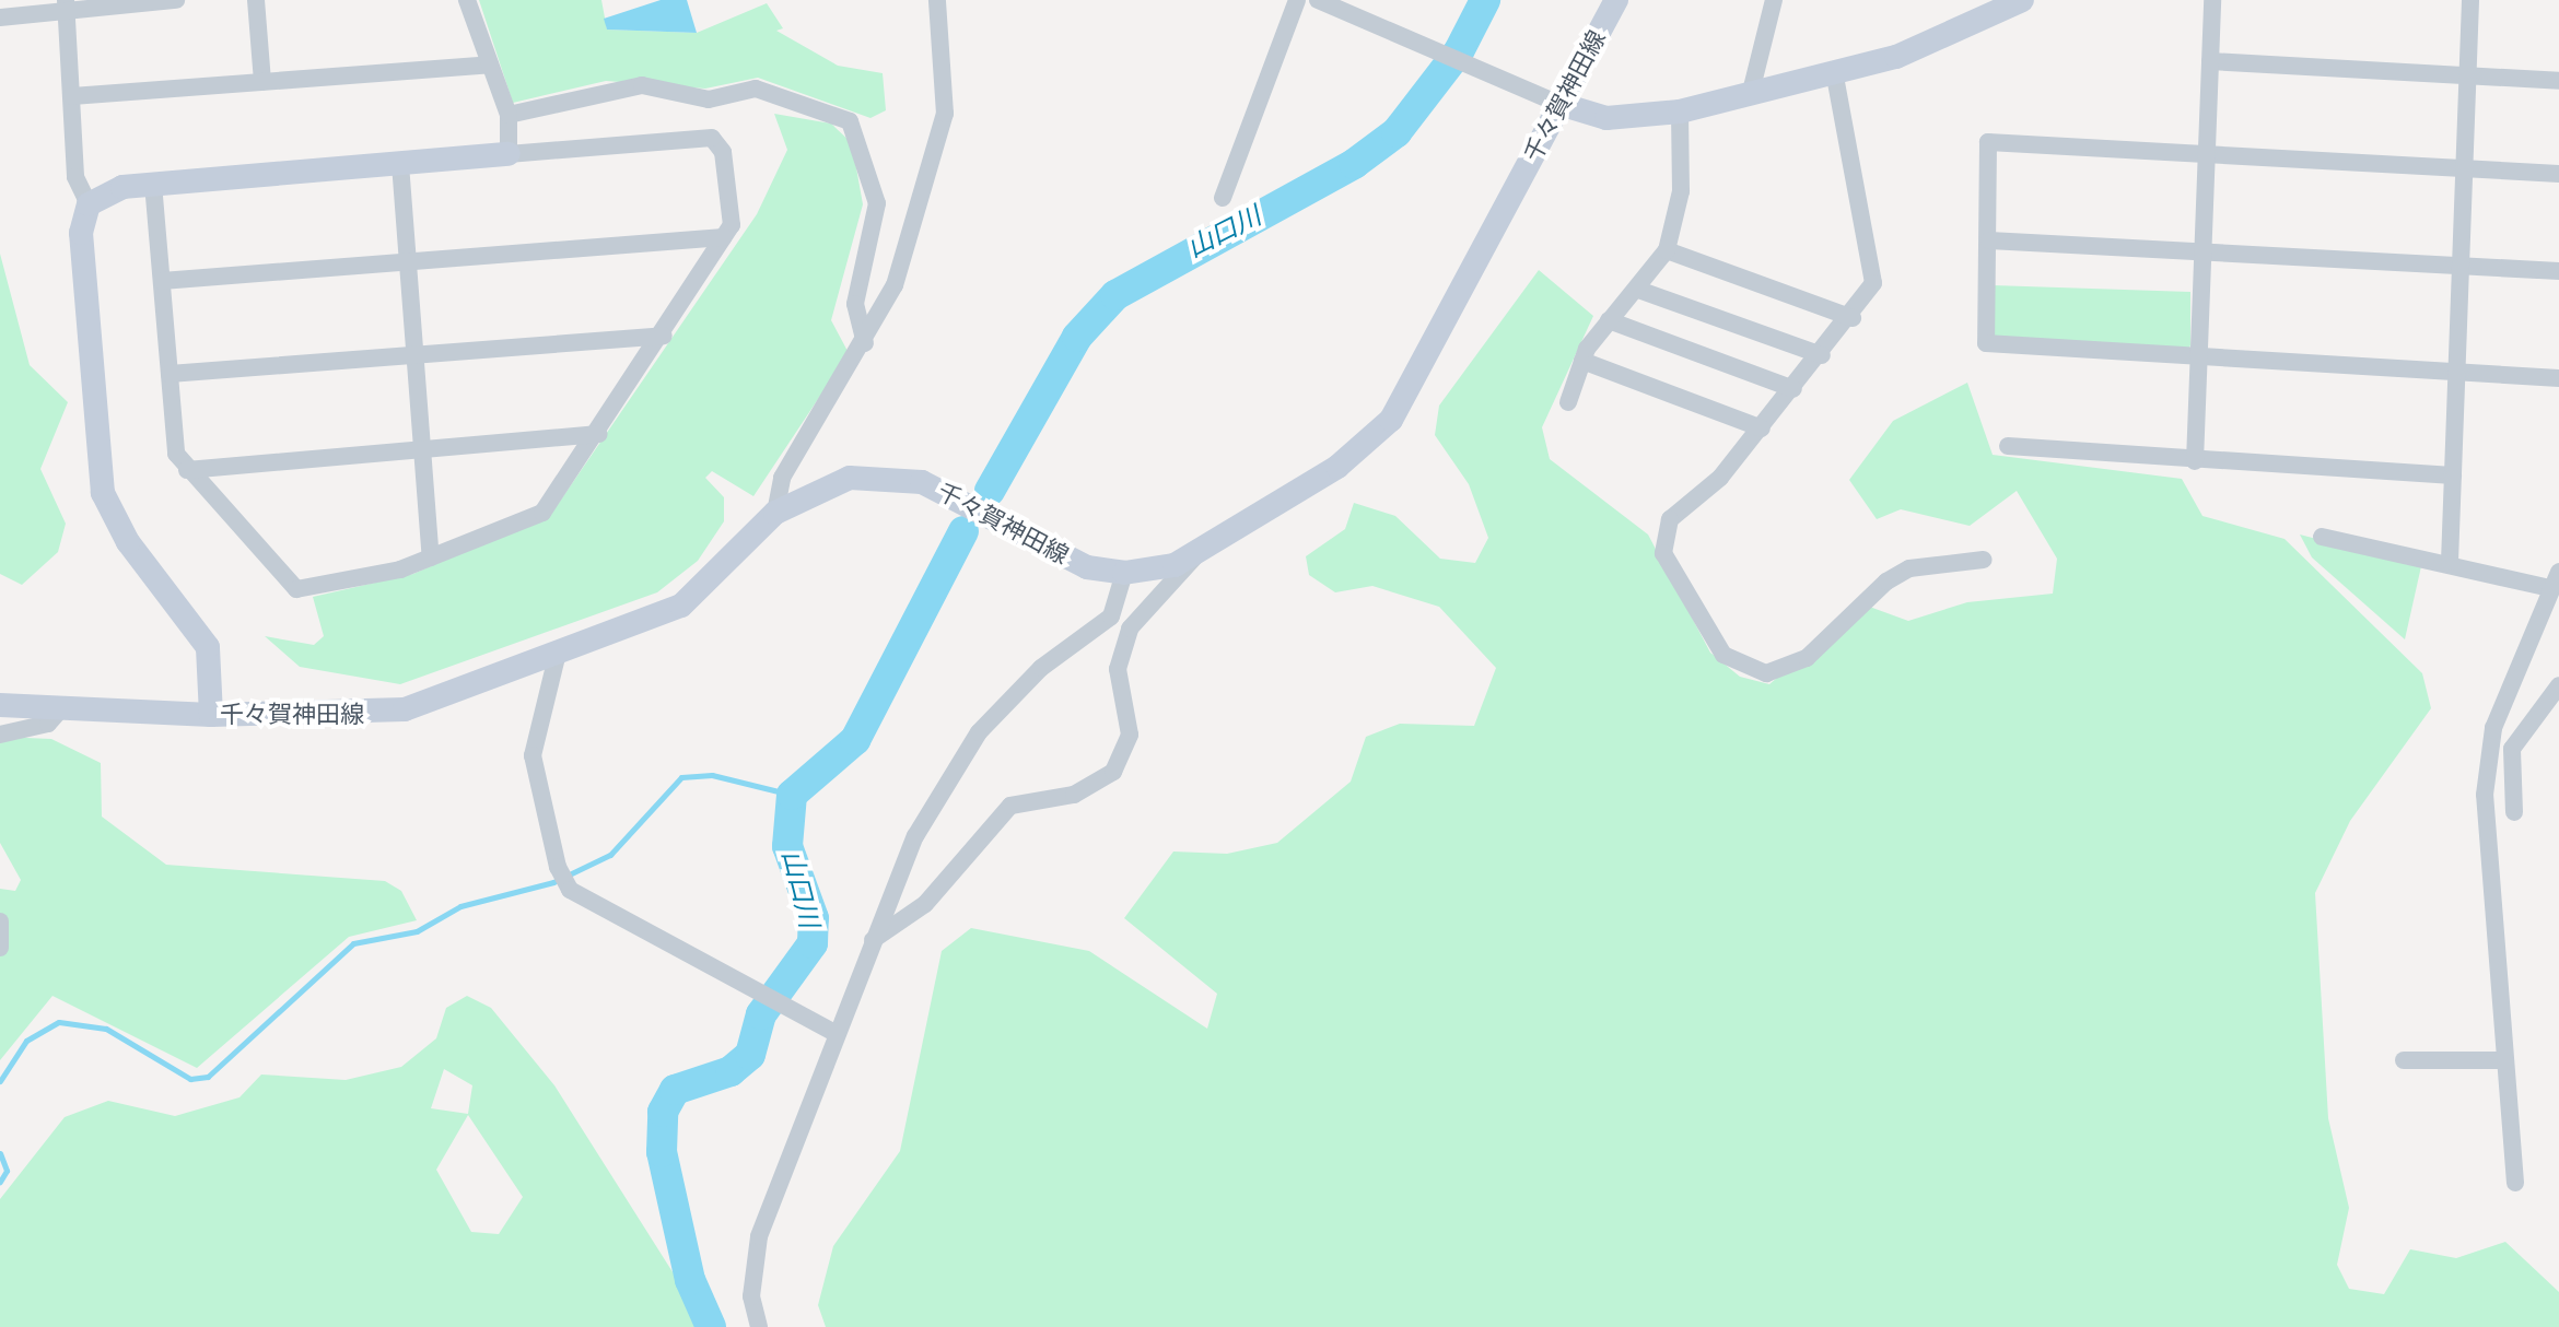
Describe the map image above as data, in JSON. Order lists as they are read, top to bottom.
{
  "streets": {
    "main road": ["千々賀神田線"]
  },
  "water": ["山口川"]
}
